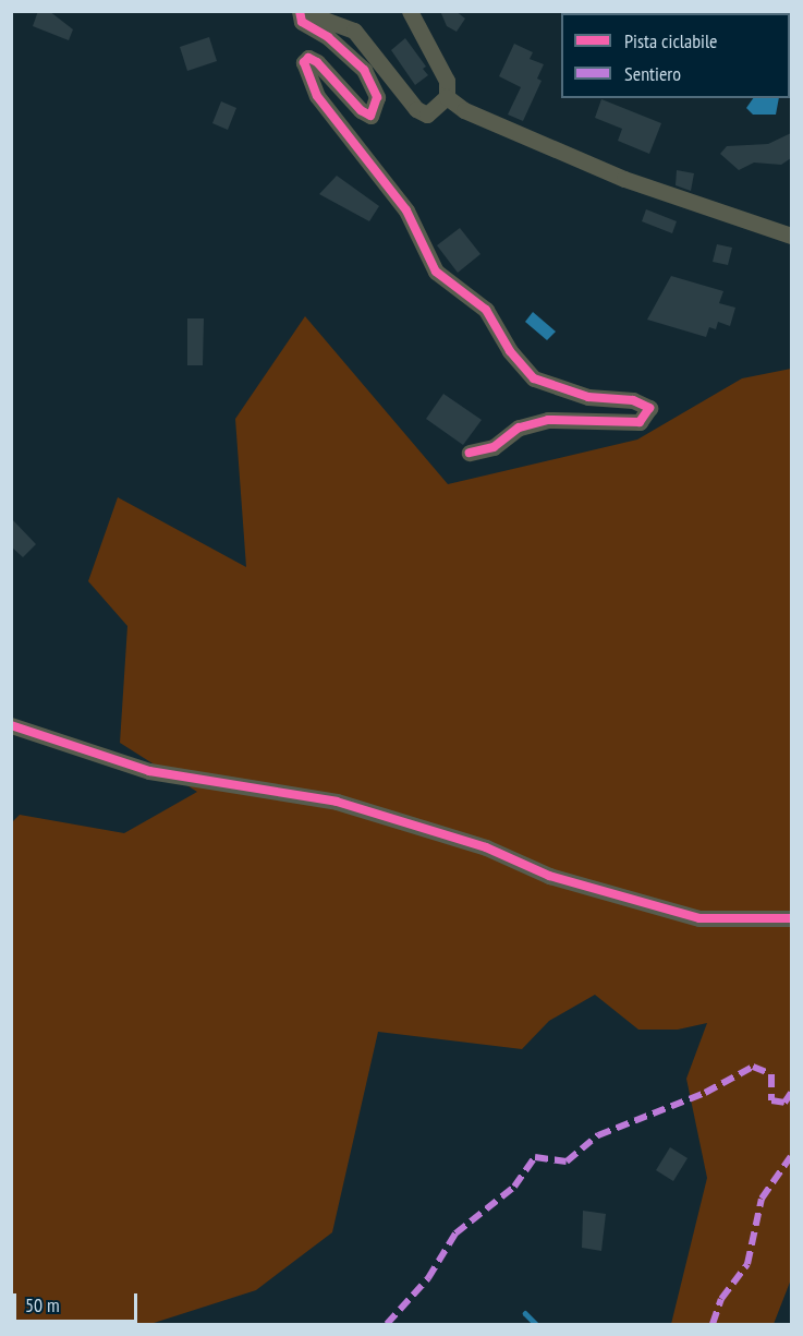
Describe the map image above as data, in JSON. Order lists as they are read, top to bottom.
{
  "legend": ["Pista ciclabile", "Sentiero"],
  "scale_bar": "50 m"
}
